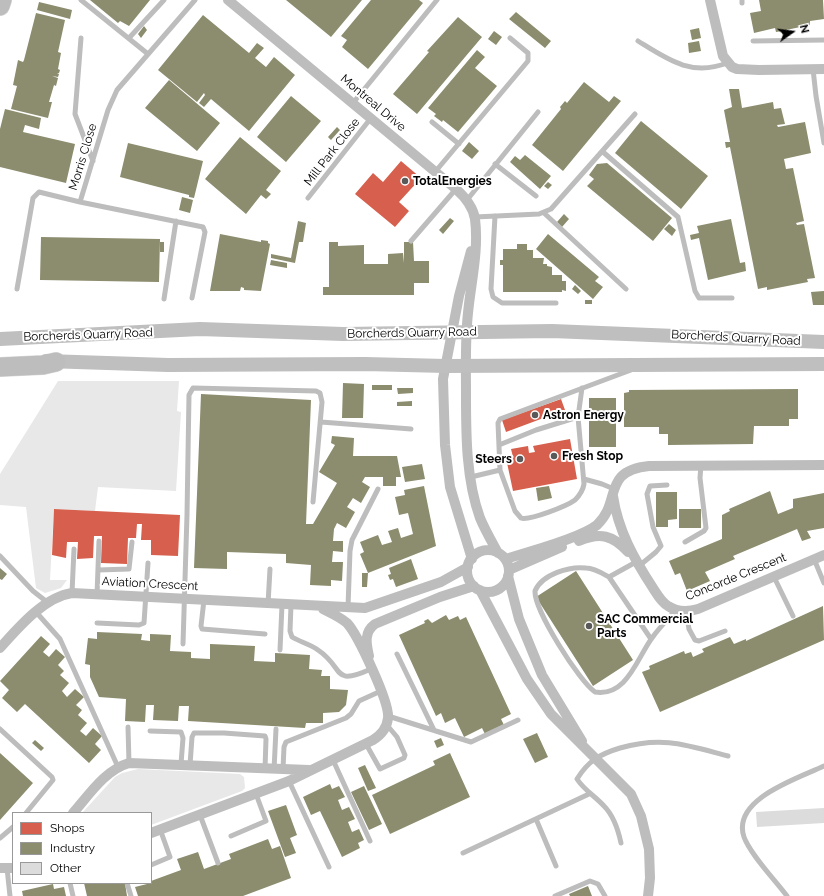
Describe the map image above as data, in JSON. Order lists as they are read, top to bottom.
{
  "streets": {
    "main road": ["Borcherds Quarry Road"],
    "street": ["Montreal Drive", "Concorde Crescent", "Aviation Crescent"],
    "lane": ["Mill Park Close", "Morris Close"]
  },
  "crossings": [
    ["Montreal Drive", "Mill Park Close"],
    ["Montreal Drive", "Borcherds Quarry Road"],
    ["Montreal Drive", "Concorde Crescent"],
    ["Montreal Drive", "Aviation Crescent"],
    ["Concorde Crescent", "Aviation Crescent"]
  ],
  "places": [
    "TotalEnergies",
    "Astron Energy",
    "Fresh Stop",
    "Steers",
    "SAC Commercial Parts"
  ],
  "legend": ["Shops", "Industry", "Other"],
  "north": "right"
}
